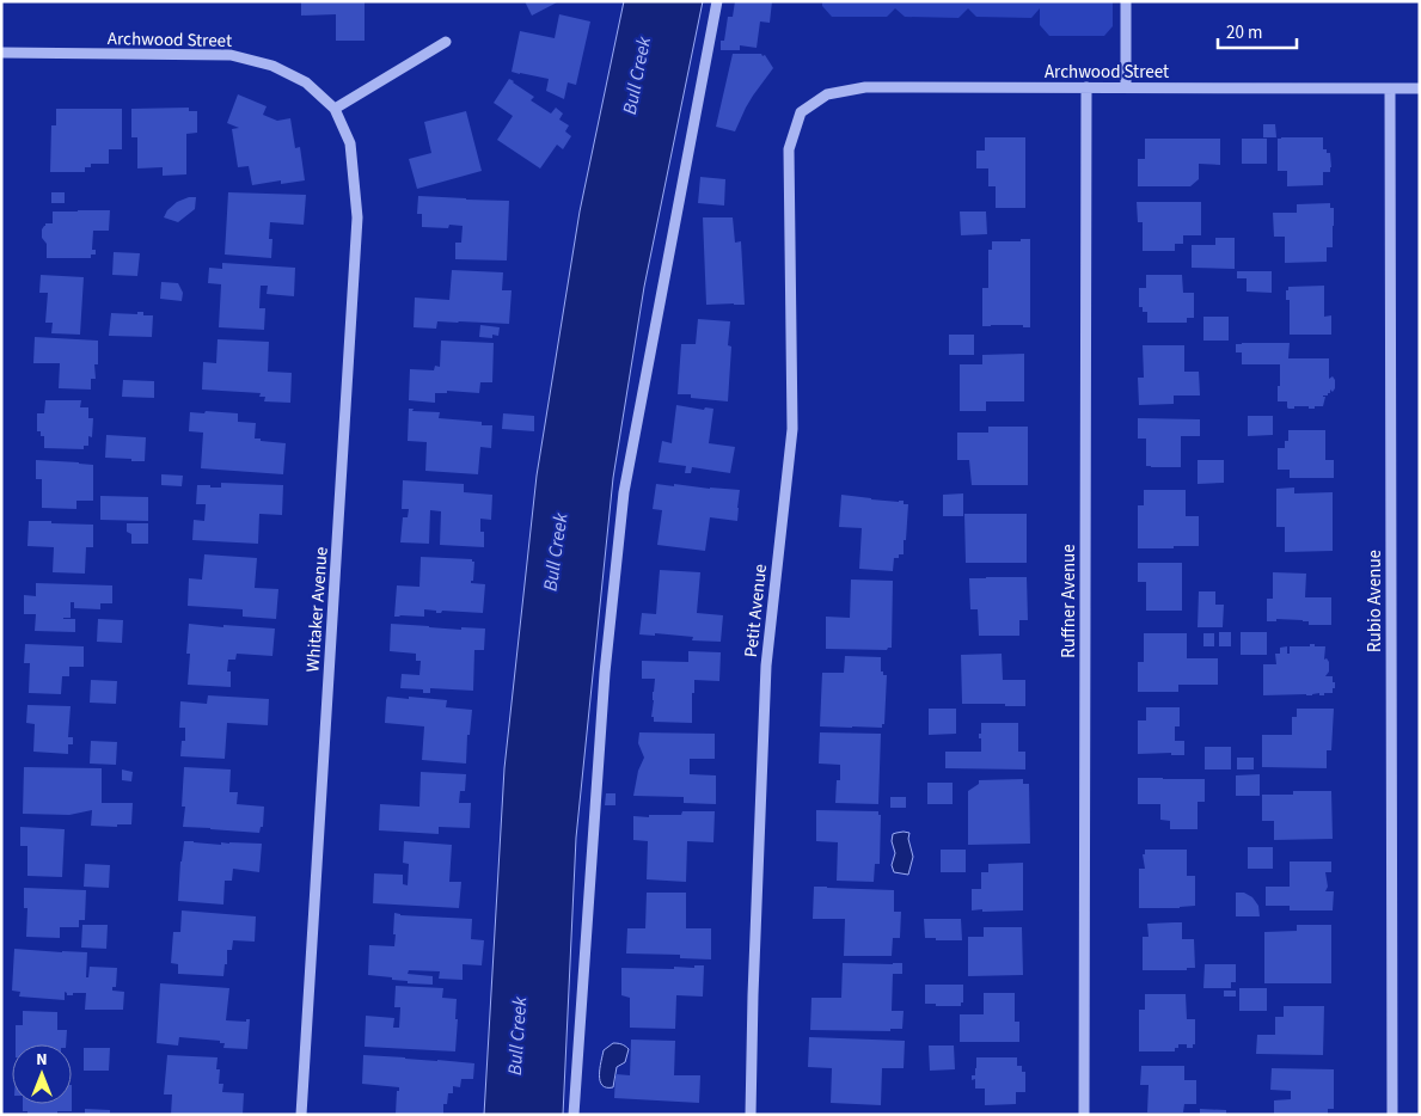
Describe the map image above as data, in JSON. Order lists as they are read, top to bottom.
{
  "streets": {
    "street": [
      "Archwood Street",
      "Ruffner Avenue",
      "Rubio Avenue",
      "Whitaker Avenue",
      "Petit Avenue"
    ]
  },
  "crossings": [
    ["Archwood Street", "Ruffner Avenue"],
    ["Archwood Street", "Rubio Avenue"],
    ["Archwood Street", "Whitaker Avenue"],
    ["Archwood Street", "Petit Avenue"]
  ],
  "water": ["Bull Creek"],
  "scale_bar": "20 m",
  "north": "top"
}
